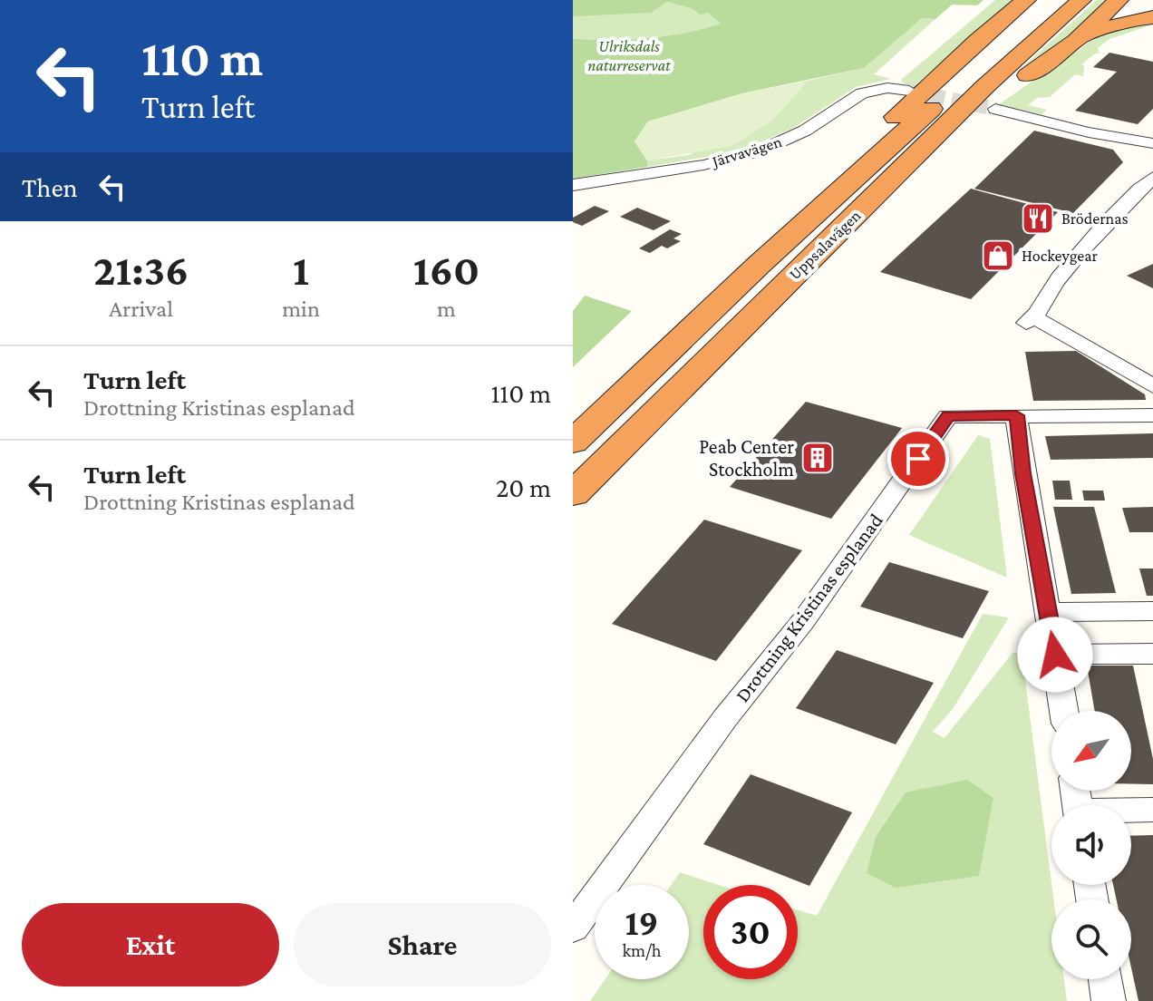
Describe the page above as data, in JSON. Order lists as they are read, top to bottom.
{
  "streets": {
    "highway": ["Uppsalavägen"],
    "street": ["Järvavägen", "Drottning Kristinas esplanad"]
  },
  "parks": ["Ulriksdals naturreservat"],
  "places": {
    "restaurant": ["Brödernas"],
    "shop": ["Hockeygear"],
    "building": ["Peab Center Stockholm"]
  },
  "north": "bottom left",
  "page": {
    "turn": ["110 m", "Turn left"],
    "then": "Then",
    "eta": [
      "21:36",
      "Arrival",
      "1",
      "min",
      "160",
      "m"
    ],
    "list": [
      {
        "name": "Turn left",
        "note": "Drottning Kristinas esplanad",
        "value": "110 m"
      },
      {
        "name": "Turn left",
        "note": "Drottning Kristinas esplanad",
        "value": "20 m"
      }
    ],
    "speed": "19 km/h",
    "limit": "30",
    "buttons": ["Exit", "Share"]
  }
}
